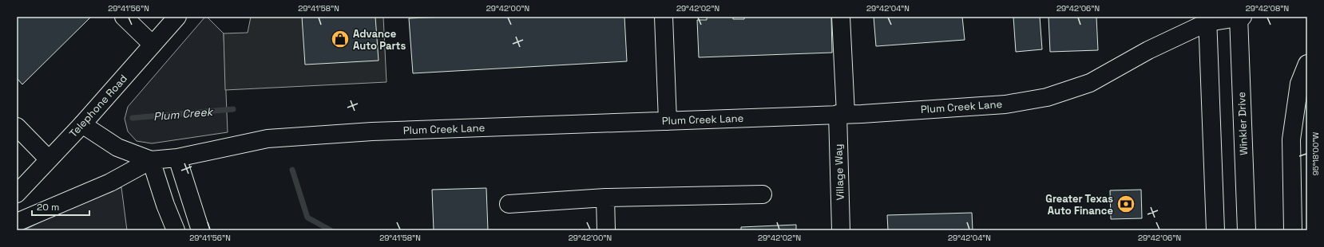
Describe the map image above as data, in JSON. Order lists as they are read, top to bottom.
{
  "streets": {
    "street": [
      "Telephone Road",
      "Plum Creek Lane",
      "Winkler Drive",
      "Village Way"
    ]
  },
  "crossings": [
    ["Telephone Road", "Plum Creek Lane"],
    ["Plum Creek Lane", "Winkler Drive"],
    ["Plum Creek Lane", "Village Way"]
  ],
  "water": ["Plum Creek"],
  "places": {
    "shop": ["Advance Auto Parts"],
    "bank": ["Greater Texas Auto Finance"]
  },
  "scale_bar": "20 m",
  "coordinates": [
    "29°41'56\"N",
    "29°41'58\"N",
    "29°42'00\"N",
    "29°42'02\"N",
    "29°42'04\"N",
    "29°42'06\"N",
    "29°42'08\"N",
    "95°18'00\"W"
  ]
}
